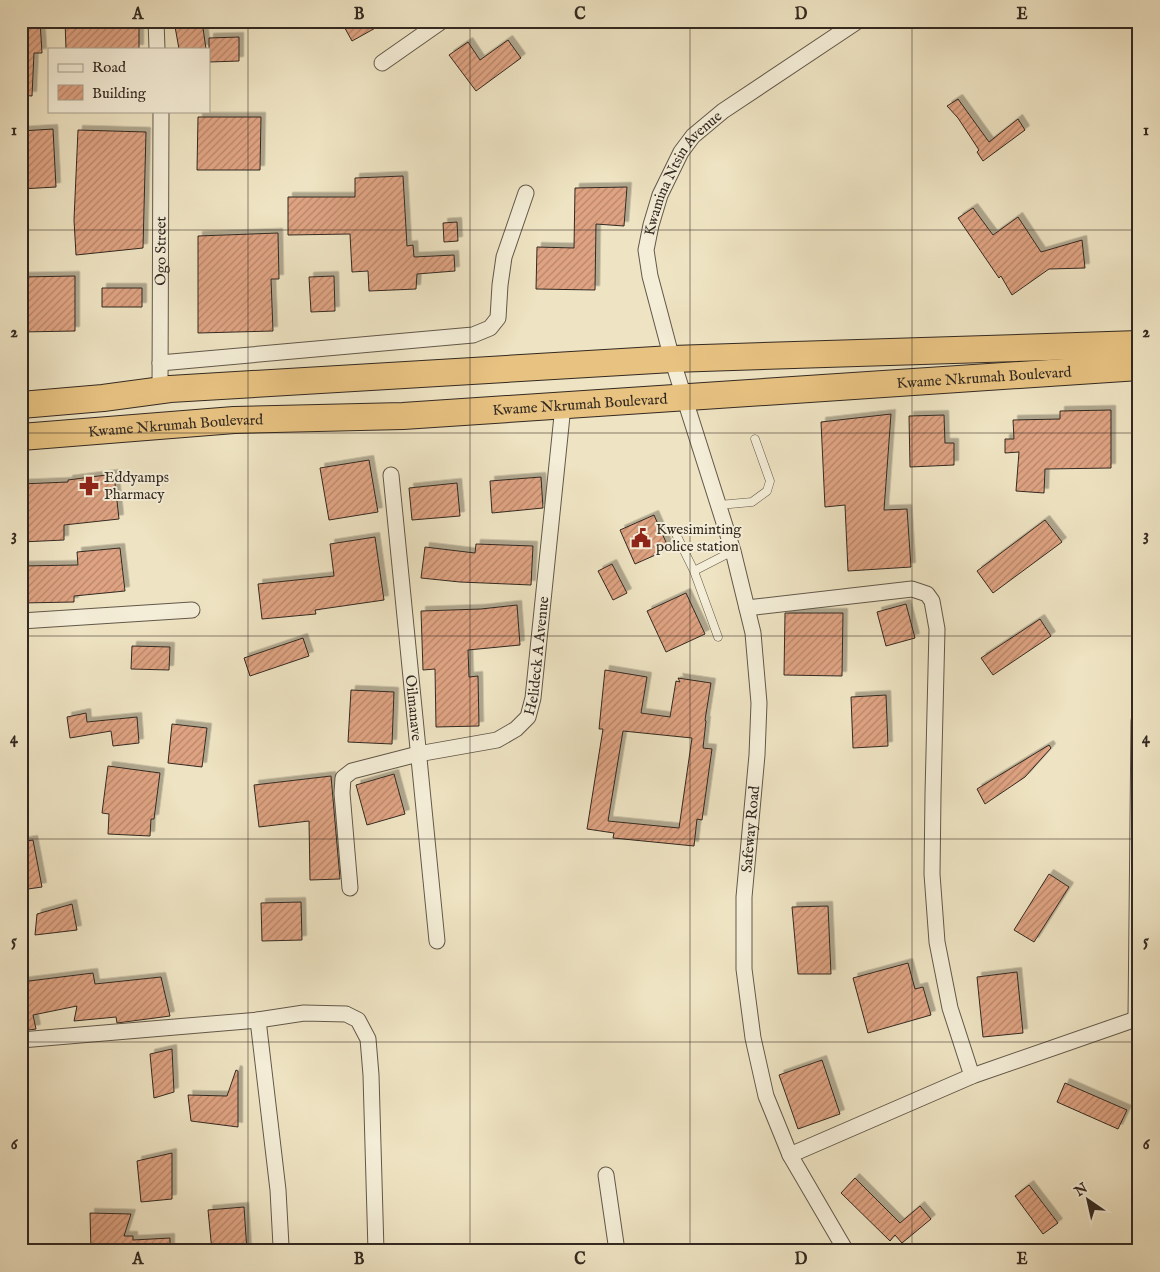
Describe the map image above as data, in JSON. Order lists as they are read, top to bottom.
{
  "streets": {
    "highway": ["Kwame Nkrumah Boulevard"],
    "street": [
      "Kwamina Ntsin Avenue",
      "Ogo Street",
      "Helideck A Avenue",
      "Oilmanave",
      "Safeway Road"
    ]
  },
  "crossings": [
    ["Kwamina Ntsin Avenue", "Kwame Nkrumah Boulevard"],
    ["Kwamina Ntsin Avenue", "Safeway Road"],
    ["Ogo Street", "Kwame Nkrumah Boulevard"],
    ["Kwame Nkrumah Boulevard", "Helideck A Avenue"],
    ["Kwame Nkrumah Boulevard", "Safeway Road"],
    ["Helideck A Avenue", "Oilmanave"]
  ],
  "places": {
    "pharmacy": ["Eddyamps Pharmacy"],
    "public building": ["Kwesiminting police station"]
  },
  "legend": ["Road", "Building"],
  "north": "top left",
  "grid": {
    "columns": [
      "A",
      "B",
      "C",
      "D",
      "E"
    ],
    "rows": [
      "1",
      "2",
      "3",
      "4",
      "5",
      "6"
    ]
  }
}
